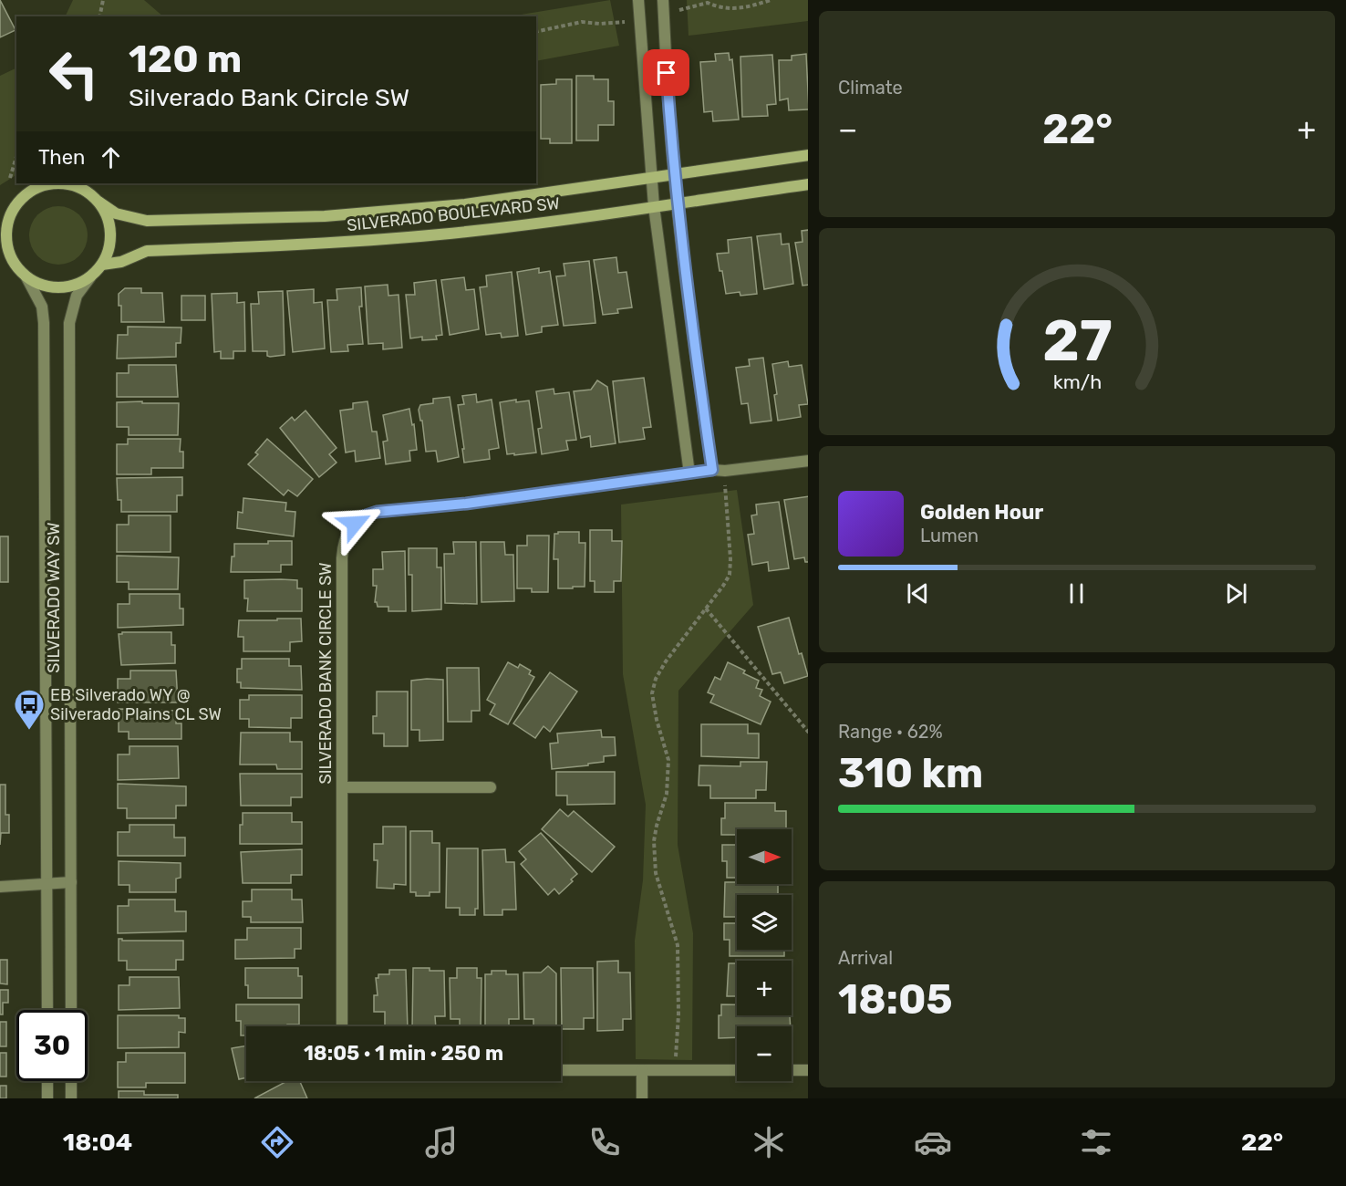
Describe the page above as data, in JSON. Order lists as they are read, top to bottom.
{
  "streets": {
    "street": ["SILVERADO BOULEVARD SW", "SILVERADO WAY SW", "SILVERADO BANK CIRCLE SW"]
  },
  "crossings": [
    ["SILVERADO BOULEVARD SW", "SILVERADO WAY SW"]
  ],
  "places": {
    "bus stop": ["EB Silverado WY @ Silverado Plains CL SW"]
  },
  "north": "right",
  "page": {
    "tile": [
      "Climate",
      ["Range · 62%", "310 km"],
      ["Arrival", "18:05"]
    ],
    "turn": ["120 m", "Silverado Bank Circle SW"],
    "heat": ["−", "22°", "+"],
    "then": "Then",
    "song": ["Golden Hour", "Lumen"],
    "map_buttons": ["+", "−"],
    "limit": "30",
    "trip": "18:05 · 1 min · 250 m",
    "tabs": ["18:04", "22°"],
    "gauge": ["27", "km/h"]
  }
}
